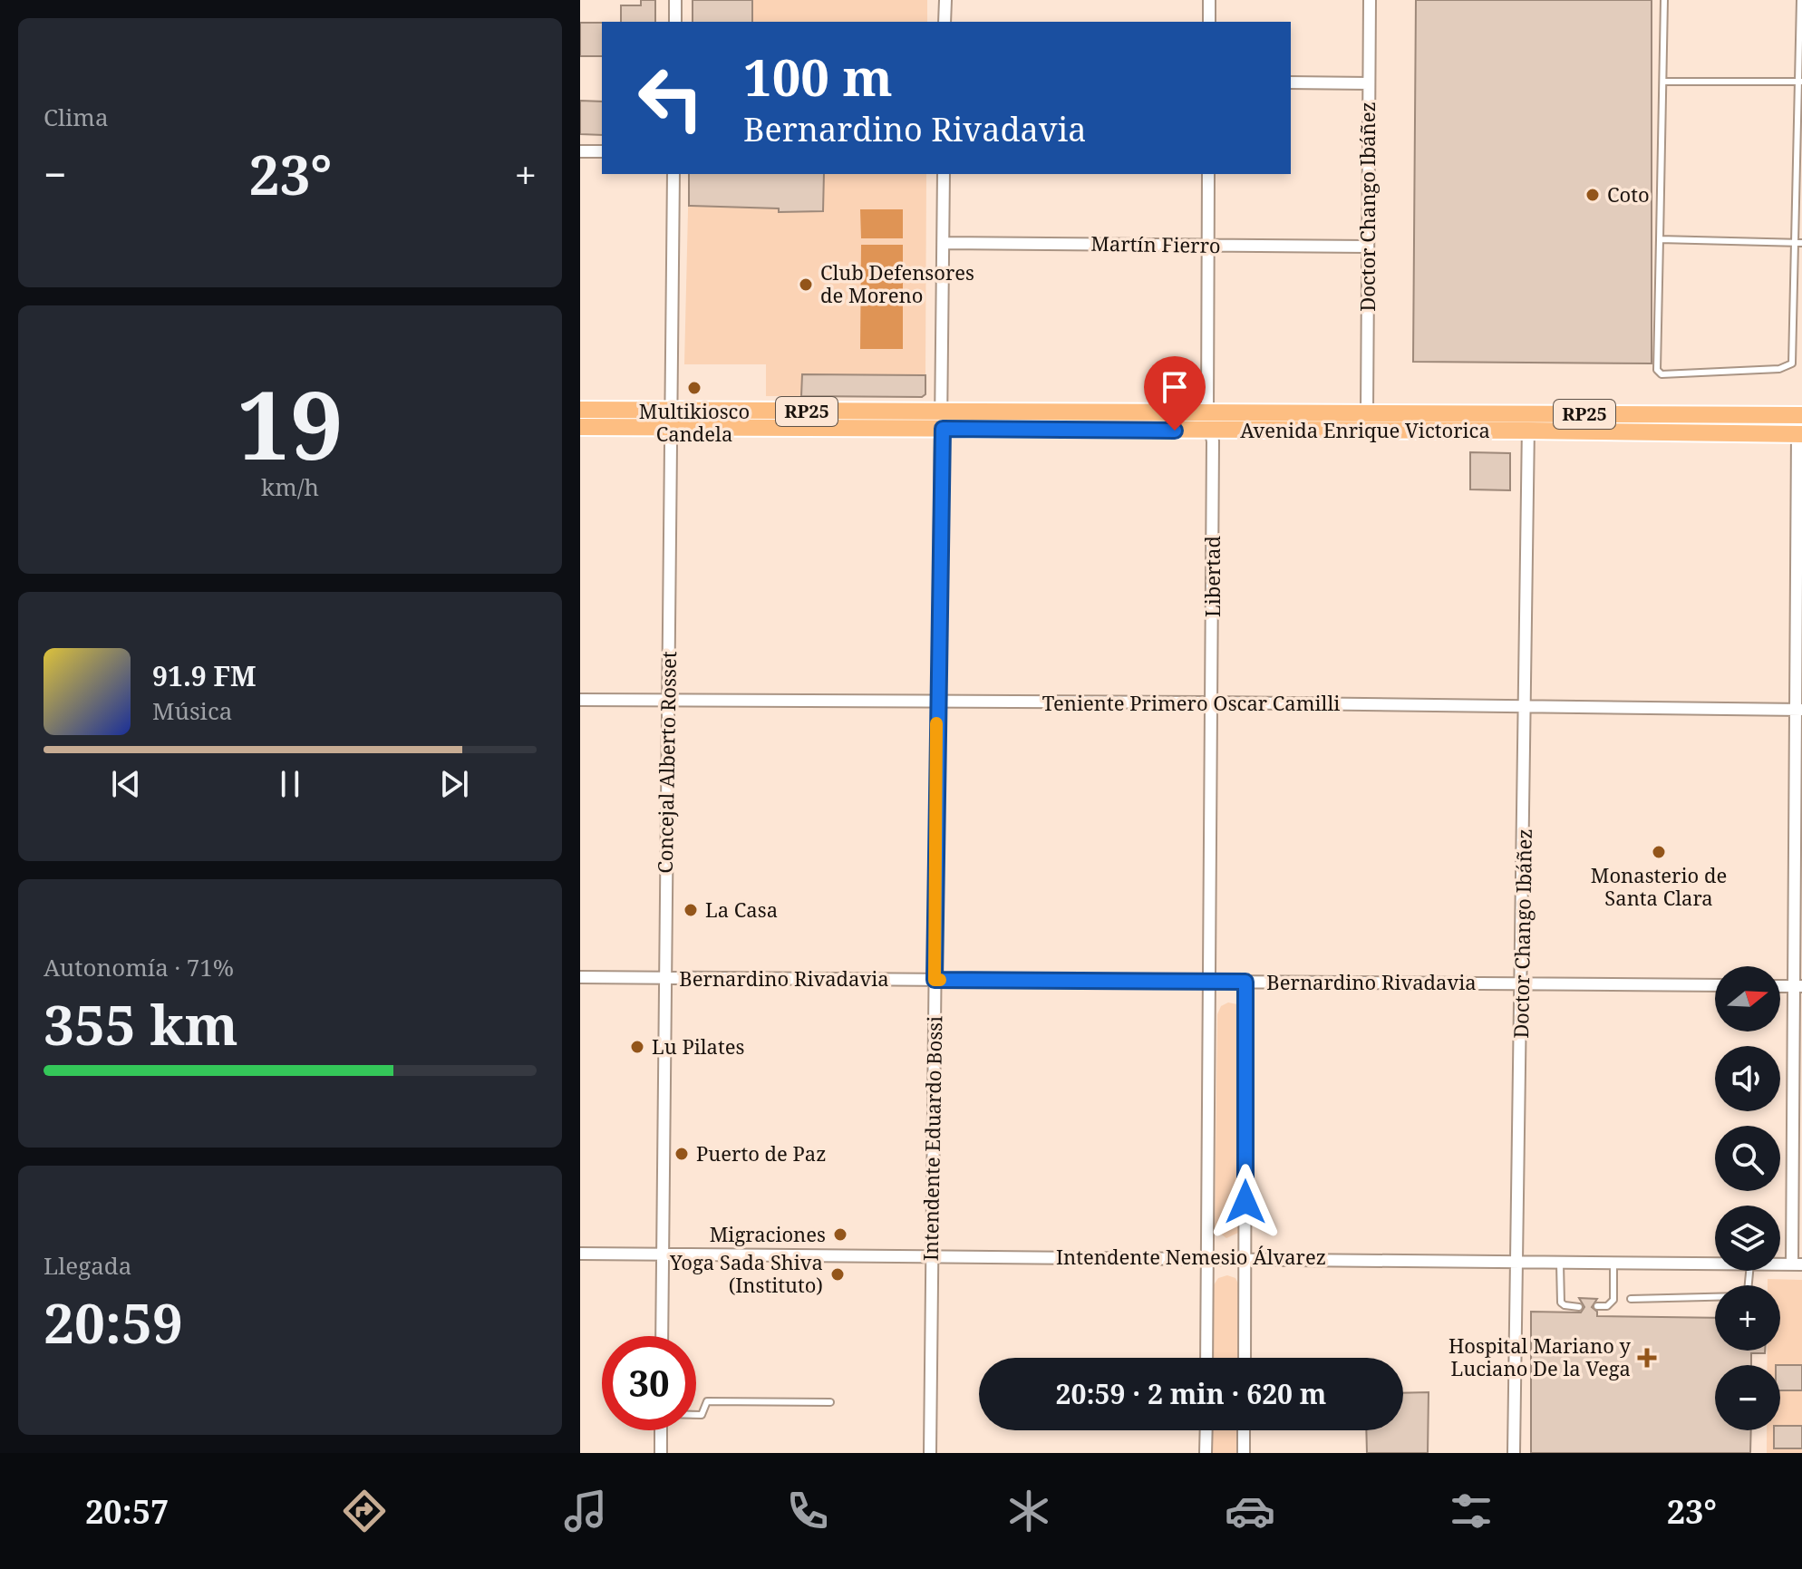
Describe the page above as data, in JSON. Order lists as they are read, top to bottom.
{
  "streets": {
    "main road": ["RP25", "Avenida Enrique Victorica"],
    "street": [
      "Doctor Chango Ibáñez",
      "Martín Fierro",
      "Libertad",
      "Teniente Primero Oscar Camilli",
      "Concejal Alberto Rosset",
      "Bernardino Rivadavia",
      "Intendente Eduardo Bossi",
      "Intendente Nemesio Álvarez"
    ]
  },
  "crossings": [
    ["Doctor Chango Ibáñez", "Martín Fierro"],
    ["Doctor Chango Ibáñez", "Avenida Enrique Victorica"],
    ["Doctor Chango Ibáñez", "Teniente Primero Oscar Camilli"],
    ["Doctor Chango Ibáñez", "Bernardino Rivadavia"],
    ["Doctor Chango Ibáñez", "Intendente Nemesio Álvarez"],
    ["Martín Fierro", "Libertad"],
    ["Martín Fierro", "Intendente Eduardo Bossi"],
    ["Avenida Enrique Victorica", "Libertad"],
    ["Avenida Enrique Victorica", "Concejal Alberto Rosset"],
    ["Avenida Enrique Victorica", "Intendente Eduardo Bossi"],
    ["Libertad", "Teniente Primero Oscar Camilli"],
    ["Libertad", "Bernardino Rivadavia"],
    ["Libertad", "Intendente Nemesio Álvarez"],
    ["Teniente Primero Oscar Camilli", "Concejal Alberto Rosset"],
    ["Teniente Primero Oscar Camilli", "Intendente Eduardo Bossi"],
    ["Concejal Alberto Rosset", "Bernardino Rivadavia"],
    ["Concejal Alberto Rosset", "Intendente Nemesio Álvarez"],
    ["Bernardino Rivadavia", "Intendente Eduardo Bossi"],
    ["Intendente Eduardo Bossi", "Intendente Nemesio Álvarez"]
  ],
  "places": {
    "other": [
      "Coto",
      "Club Defensores de Moreno",
      "Multikiosco Candela",
      "Monasterio de Santa Clara",
      "La Casa",
      "Lu Pilates",
      "Puerto de Paz",
      "Migraciones",
      "Yoga Sada Shiva (Instituto)"
    ],
    "health": ["Hospital Mariano y Luciano De la Vega"]
  },
  "north": "right",
  "page": {
    "tile": [
      "Clima",
      ["19", "km/h"],
      ["Autonomía · 71%", "355 km"],
      ["Llegada", "20:59"]
    ],
    "turn": ["100 m", "Bernardino Rivadavia"],
    "heat": ["−", "23°", "+"],
    "song": ["91.9 FM", "Música"],
    "map_buttons": ["+", "−"],
    "limit": "30",
    "trip": "20:59 · 2 min · 620 m",
    "tabs": ["20:57", "23°"]
  }
}
